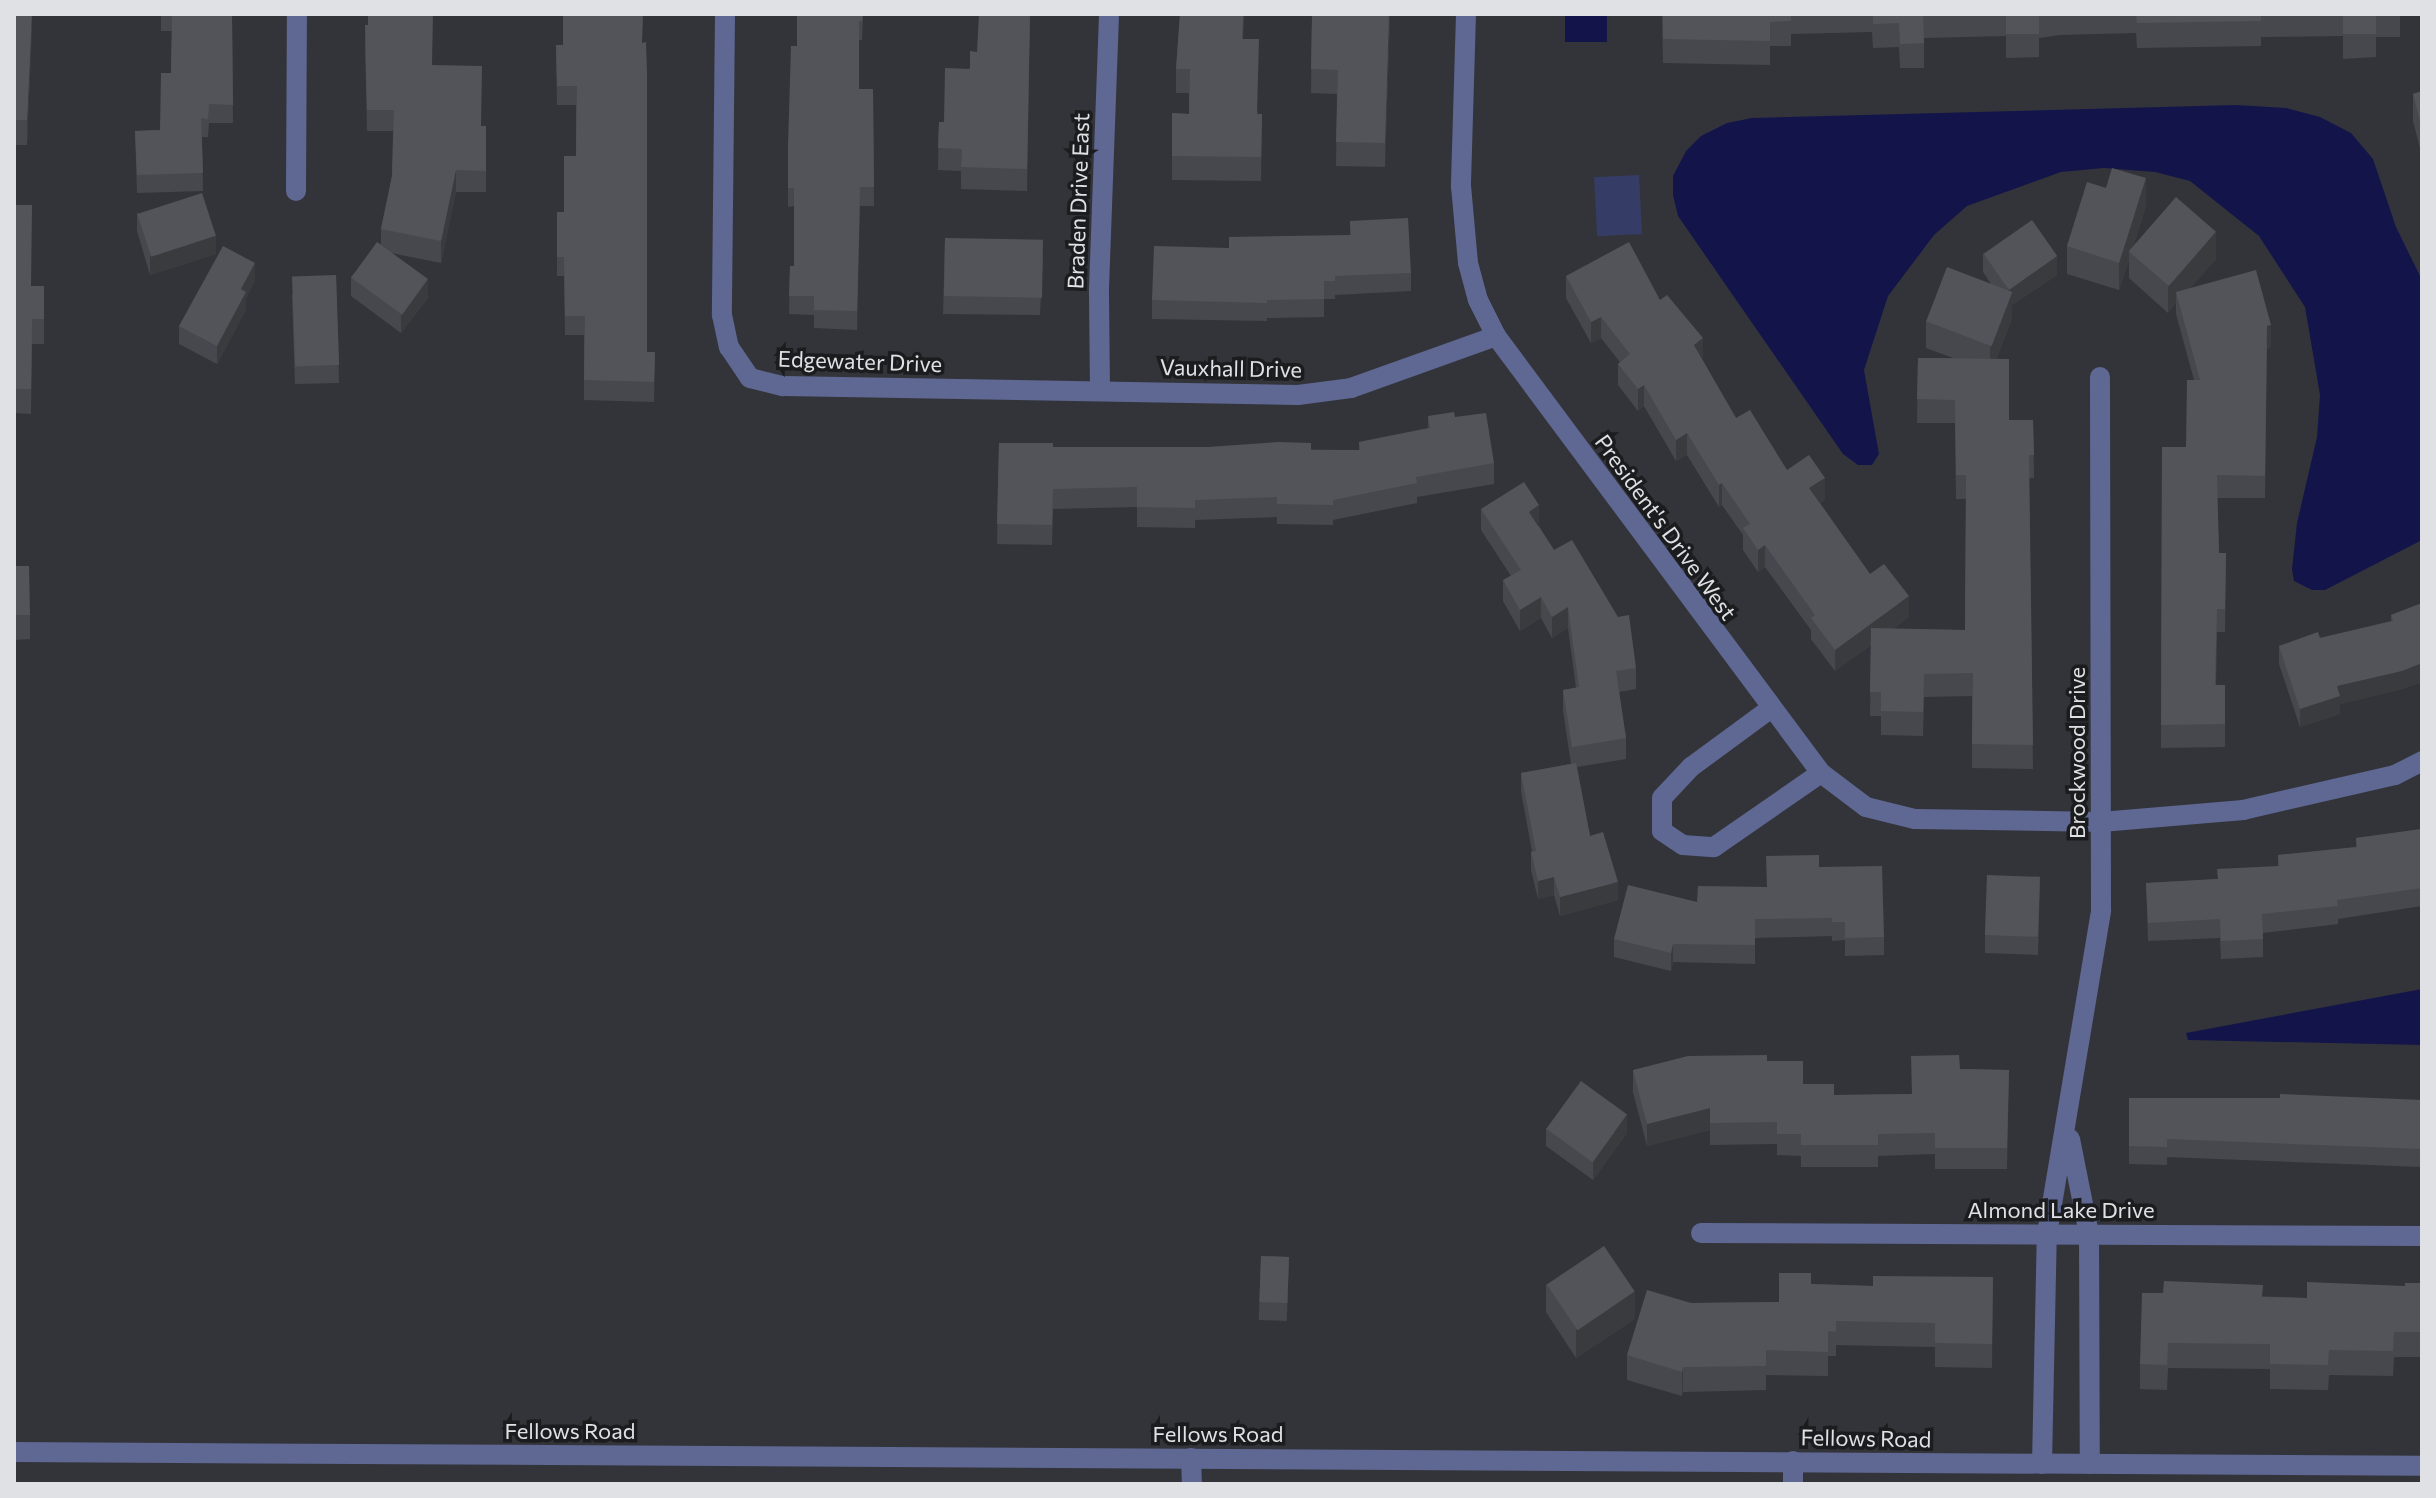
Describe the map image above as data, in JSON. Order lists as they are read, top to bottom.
{
  "streets": {
    "street": [
      "Braden Drive East",
      "Edgewater Drive",
      "Vauxhall Drive",
      "President's Drive West",
      "Brockwood Drive",
      "Almond Lake Drive",
      "Fellows Road"
    ]
  },
  "crossings": [
    ["Braden Drive East", "Edgewater Drive"],
    ["Braden Drive East", "Vauxhall Drive"],
    ["Edgewater Drive", "Vauxhall Drive"],
    ["Vauxhall Drive", "President's Drive West"],
    ["President's Drive West", "Brockwood Drive"],
    ["Brockwood Drive", "Almond Lake Drive"],
    ["Brockwood Drive", "Fellows Road"]
  ]
}
